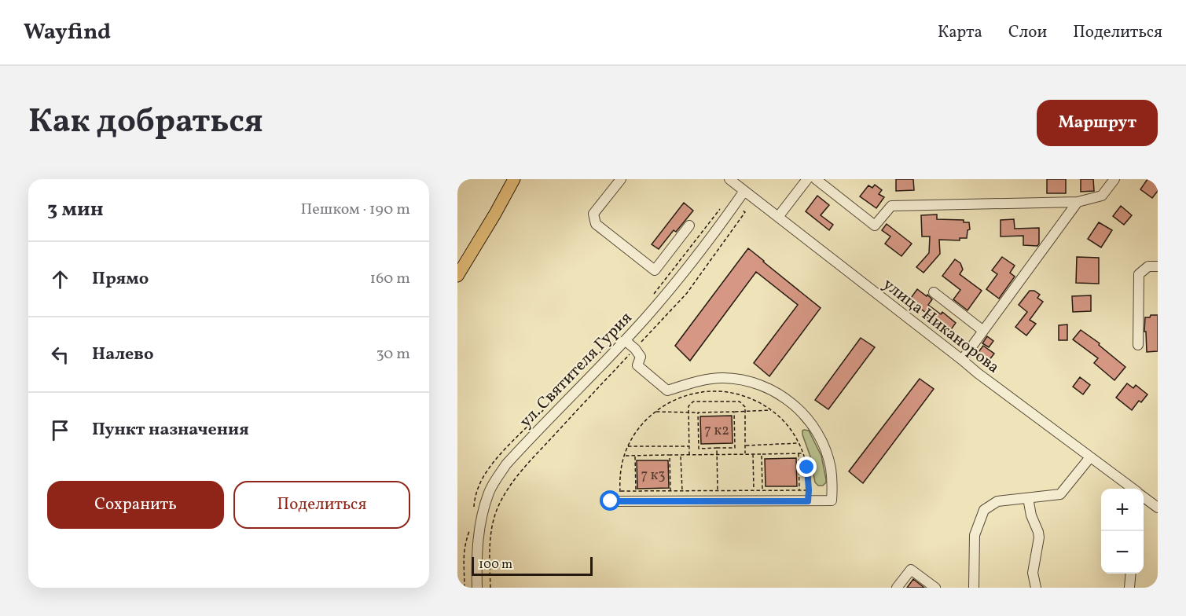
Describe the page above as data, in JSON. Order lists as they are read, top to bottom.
{
  "streets": {
    "street": ["улица Никанорова", "ул. Святителя Гурия"]
  },
  "crossings": [
    ["улица Никанорова", "ул. Святителя Гурия"]
  ],
  "house_numbers": ["7 к2", "7 к3"],
  "scale_bar": "100 m",
  "page": {
    "header": "Wayfind",
    "nav": ["Карта", "Слои", "Поделиться"],
    "title": "Как добраться",
    "buttons": [
      "Маршрут",
      ["Сохранить", "Поделиться"]
    ],
    "heading": ["3 мин", "Пешком · 190 m"],
    "list": [
      ["Прямо", "160 m"],
      ["Налево", "30 m"],
      "Пункт назначения"
    ],
    "map_buttons": ["+", "−"],
    "scale": "100 m"
  }
}
